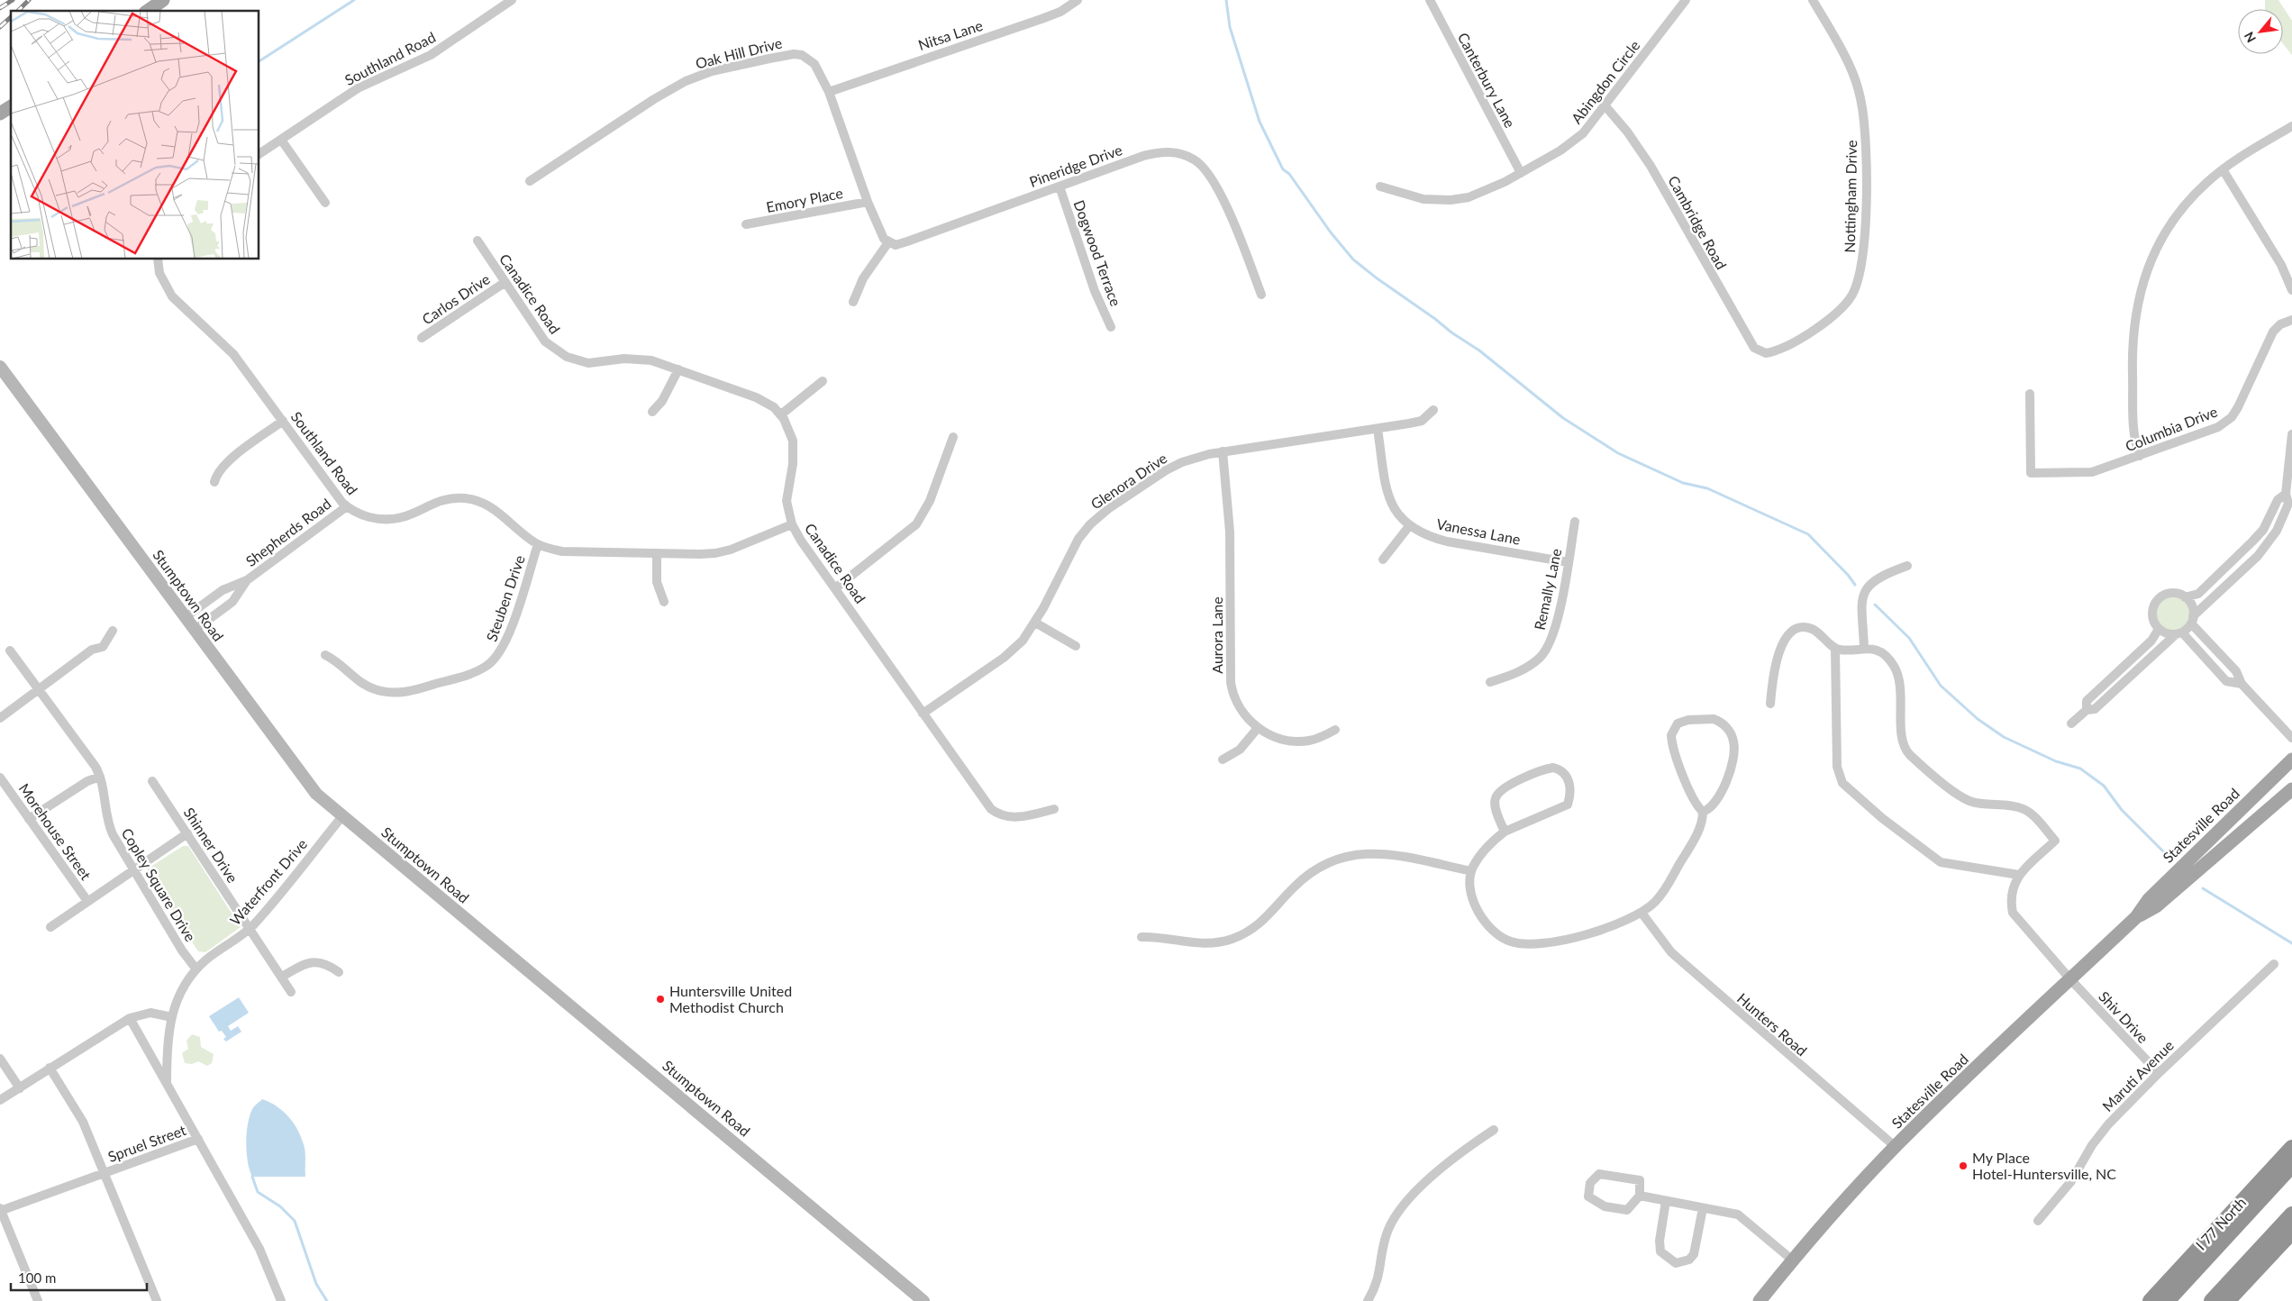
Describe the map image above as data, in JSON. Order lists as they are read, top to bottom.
{
  "streets": {
    "highway": ["I 77 North"],
    "main road": ["Statesville Road"],
    "street": [
      "Nitsa Lane",
      "Oak Hill Drive",
      "Southland Road",
      "Canterbury Lane",
      "Abingdon Circle",
      "Pineridge Drive",
      "Nottingham Drive",
      "Emory Place",
      "Cambridge Road",
      "Dogwood Terrace",
      "Canadice Road",
      "Carlos Drive",
      "Columbia Drive",
      "Glenora Drive",
      "Vanessa Lane",
      "Shepherds Road",
      "Remally Lane",
      "Stumptown Road",
      "Steuben Drive",
      "Aurora Lane",
      "Morehouse Street",
      "Shinner Drive",
      "Waterfront Drive",
      "Copley Square Drive",
      "Shiv Drive",
      "Hunters Road",
      "Maruti Avenue",
      "Spruel Street"
    ]
  },
  "crossings": [
    ["Nitsa Lane", "Oak Hill Drive"],
    ["Oak Hill Drive", "Pineridge Drive"],
    ["Oak Hill Drive", "Emory Place"],
    ["Southland Road", "Canadice Road"],
    ["Southland Road", "Shepherds Road"],
    ["Southland Road", "Steuben Drive"],
    ["Canterbury Lane", "Abingdon Circle"],
    ["Abingdon Circle", "Cambridge Road"],
    ["Pineridge Drive", "Dogwood Terrace"],
    ["Nottingham Drive", "Cambridge Road"],
    ["Canadice Road", "Carlos Drive"],
    ["Canadice Road", "Glenora Drive"],
    ["Glenora Drive", "Vanessa Lane"],
    ["Glenora Drive", "Aurora Lane"],
    ["Vanessa Lane", "Remally Lane"],
    ["Shepherds Road", "Stumptown Road"],
    ["Stumptown Road", "Waterfront Drive"],
    ["Statesville Road", "Shiv Drive"],
    ["Statesville Road", "Hunters Road"],
    ["Shinner Drive", "Waterfront Drive"],
    ["Waterfront Drive", "Copley Square Drive"],
    ["Shiv Drive", "Maruti Avenue"]
  ],
  "places": ["Huntersville United Methodist Church", "My Place Hotel-Huntersville, NC"],
  "scale_bar": "100 m",
  "north": "bottom left"
}
